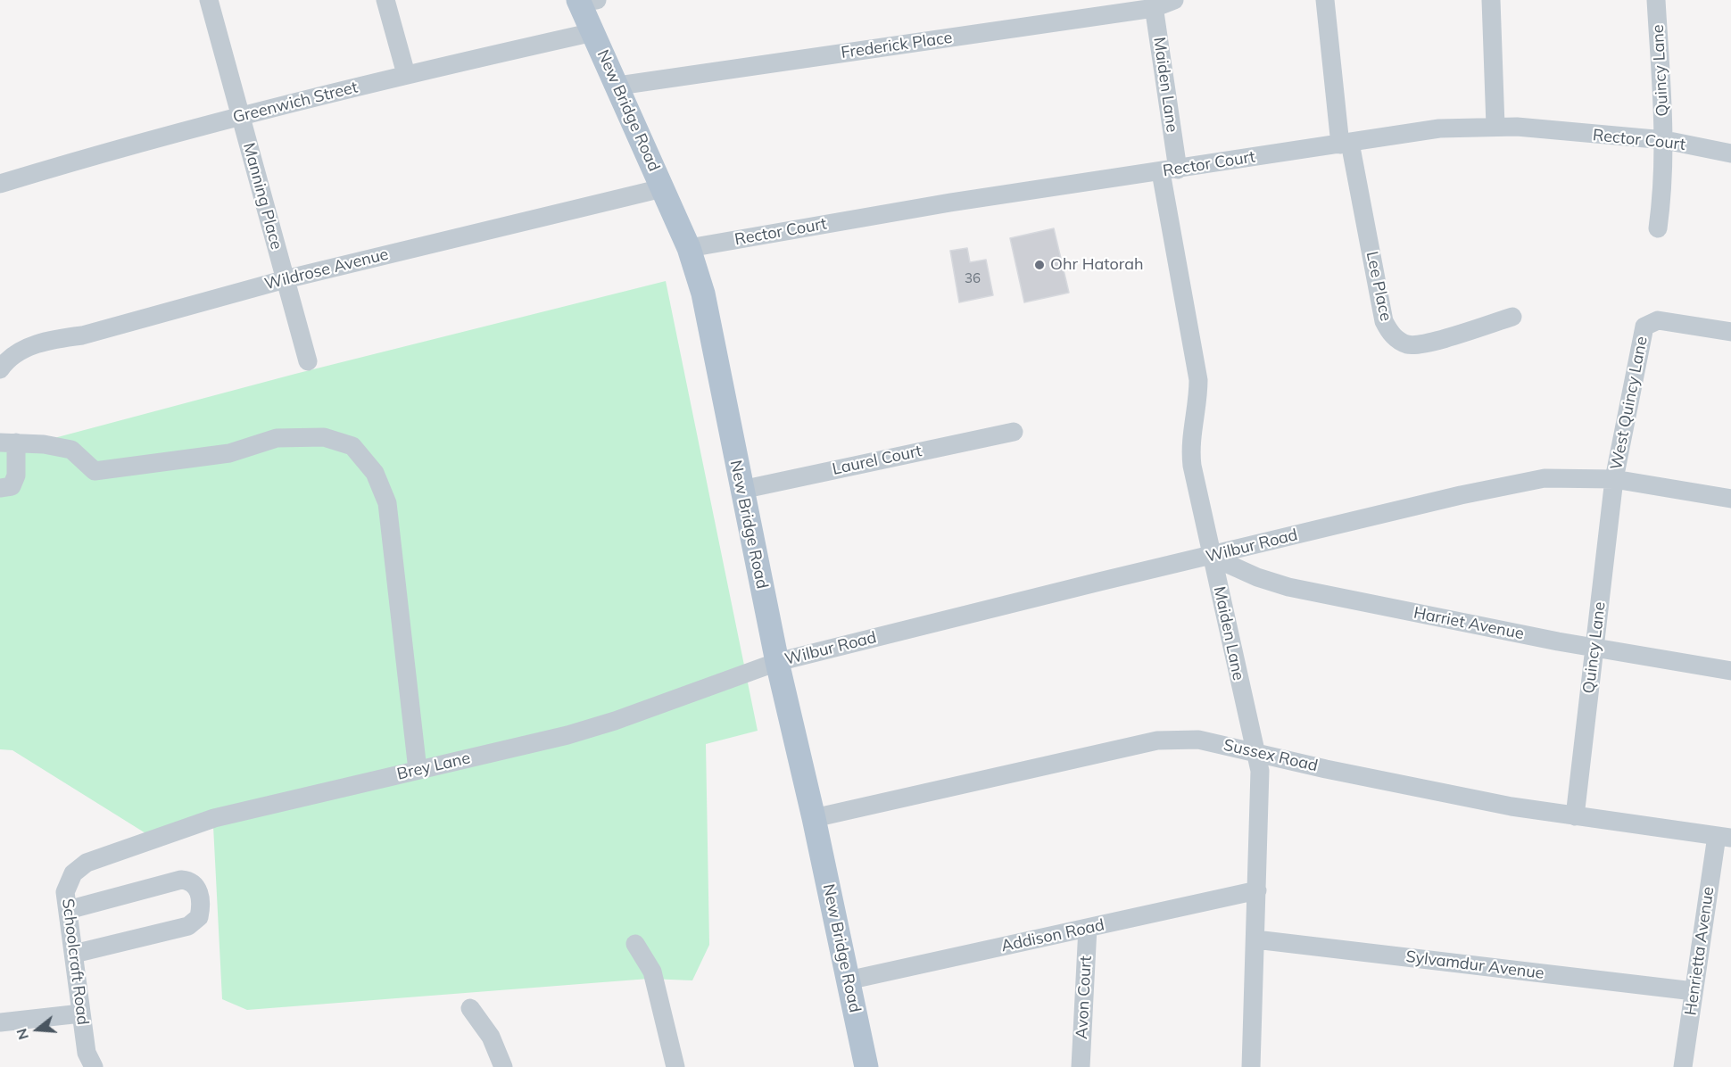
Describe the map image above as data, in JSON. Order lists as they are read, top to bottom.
{
  "streets": {
    "main road": ["New Bridge Road"],
    "street": [
      "Frederick Place",
      "Quincy Lane",
      "Maiden Lane",
      "Greenwich Street",
      "Rector Court",
      "Manning Place",
      "Wildrose Avenue",
      "Lee Place",
      "West Quincy Lane",
      "Laurel Court",
      "Wilbur Road",
      "Harriet Avenue",
      "Sussex Road",
      "Brey Lane",
      "Addison Road",
      "Henrietta Avenue",
      "Schoolcraft Road",
      "Sylvamdur Avenue",
      "Avon Court"
    ]
  },
  "crossings": [
    ["Frederick Place", "Maiden Lane"],
    ["Frederick Place", "New Bridge Road"],
    ["Quincy Lane", "Rector Court"],
    ["Quincy Lane", "West Quincy Lane"],
    ["Quincy Lane", "Wilbur Road"],
    ["Quincy Lane", "Harriet Avenue"],
    ["Quincy Lane", "Sussex Road"],
    ["Maiden Lane", "Rector Court"],
    ["Maiden Lane", "Wilbur Road"],
    ["Maiden Lane", "Harriet Avenue"],
    ["Maiden Lane", "Sussex Road"],
    ["Maiden Lane", "Addison Road"],
    ["Maiden Lane", "Sylvamdur Avenue"],
    ["Greenwich Street", "New Bridge Road"],
    ["Greenwich Street", "Manning Place"],
    ["New Bridge Road", "Rector Court"],
    ["New Bridge Road", "Wildrose Avenue"],
    ["New Bridge Road", "Laurel Court"],
    ["New Bridge Road", "Wilbur Road"],
    ["New Bridge Road", "Sussex Road"],
    ["New Bridge Road", "Brey Lane"],
    ["New Bridge Road", "Addison Road"],
    ["Rector Court", "Lee Place"],
    ["Manning Place", "Wildrose Avenue"],
    ["West Quincy Lane", "Wilbur Road"],
    ["Wilbur Road", "Harriet Avenue"],
    ["Wilbur Road", "Brey Lane"],
    ["Sussex Road", "Henrietta Avenue"],
    ["Brey Lane", "Schoolcraft Road"],
    ["Addison Road", "Avon Court"],
    ["Henrietta Avenue", "Sylvamdur Avenue"]
  ],
  "places": ["Ohr Hatorah"],
  "house_numbers": ["36"],
  "north": "left"
}
